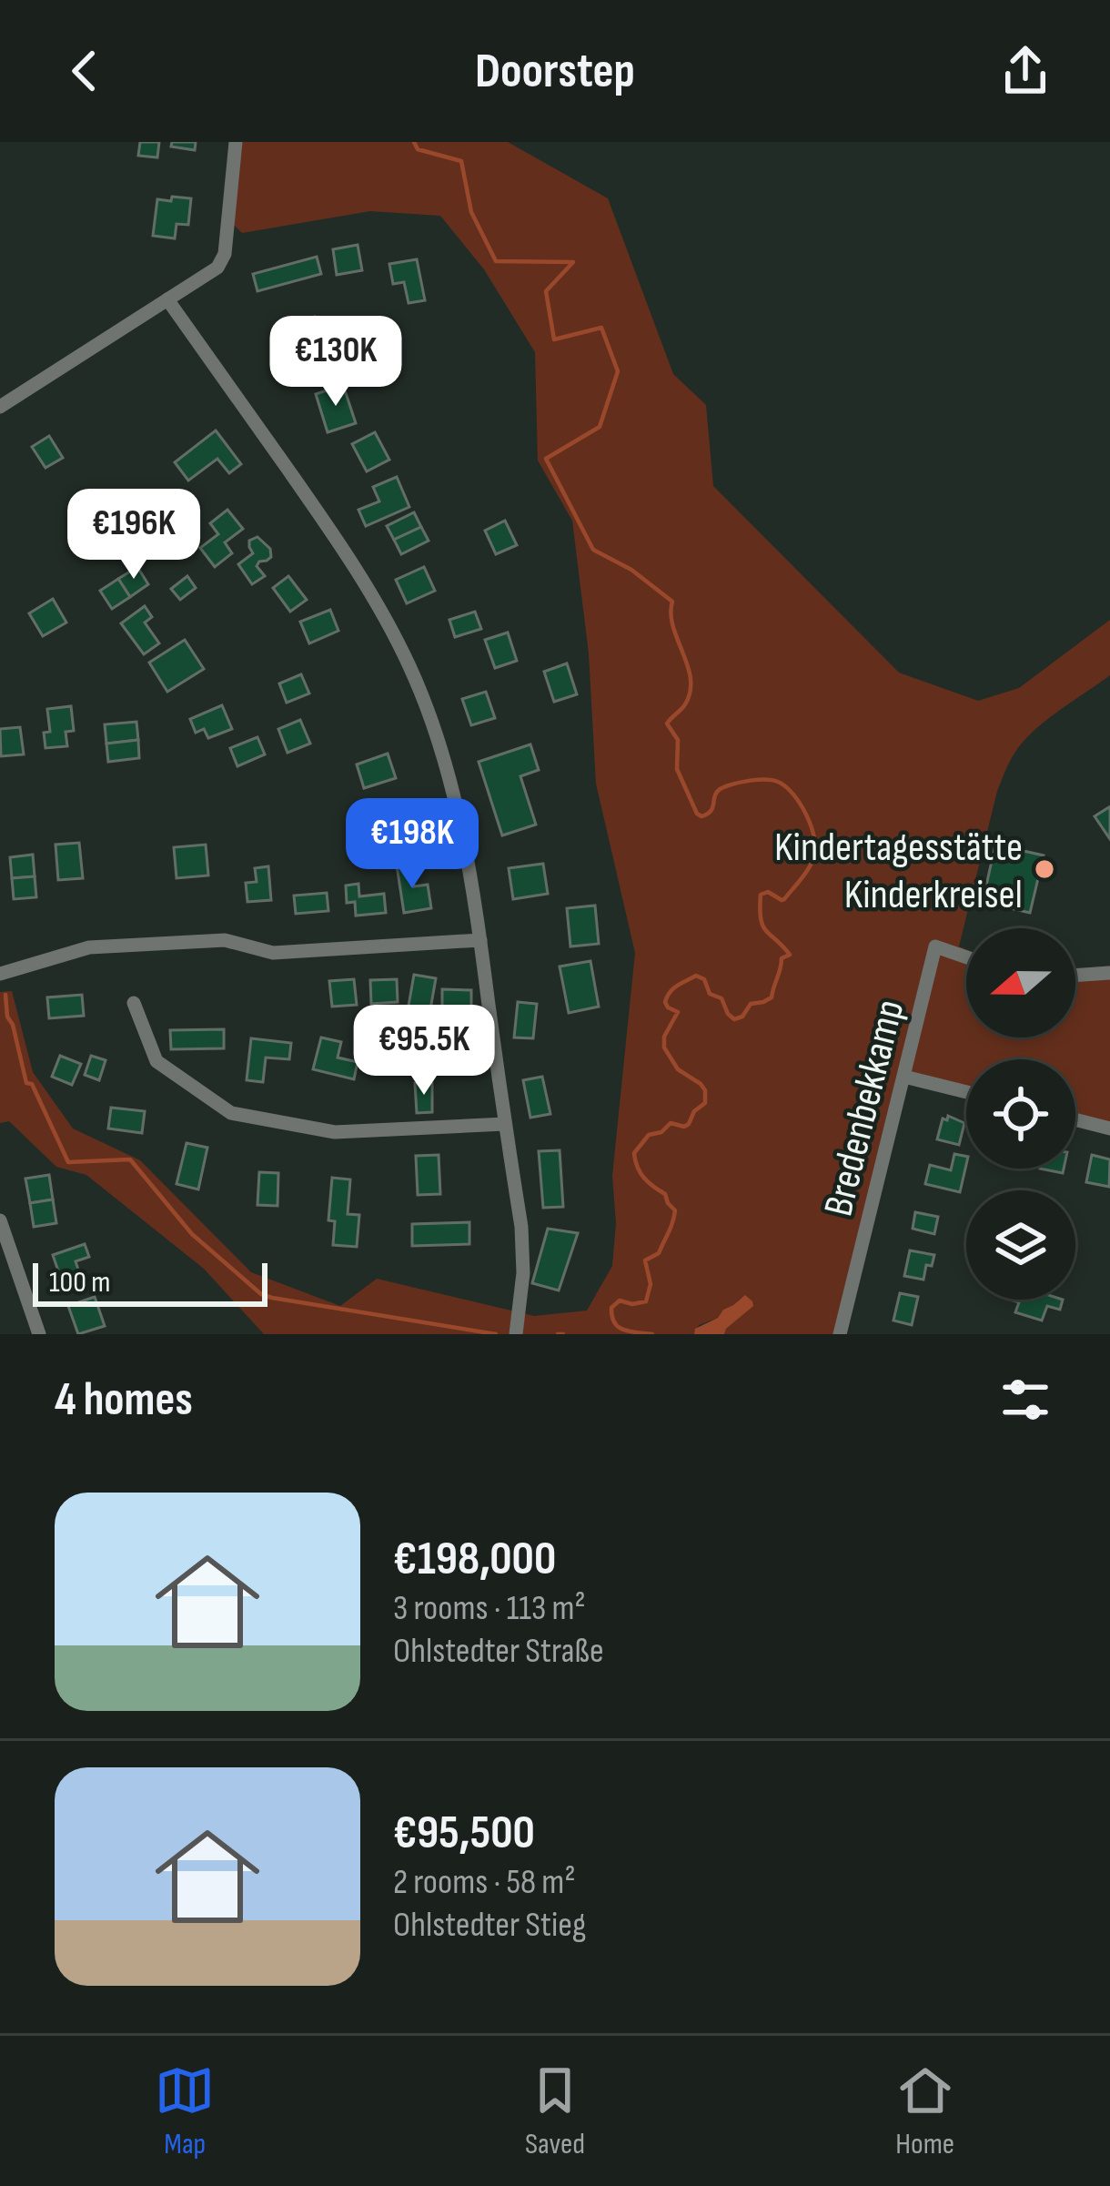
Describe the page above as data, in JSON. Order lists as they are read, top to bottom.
{
  "streets": {
    "street": ["Bredenbekkamp"]
  },
  "places": ["Kindertagesstätte Kinderkreisel"],
  "scale_bar": "100 m",
  "north": "left",
  "page": {
    "header": "Doorstep",
    "price": [
      "€130K",
      "€196K",
      "€198K",
      "€95.5K"
    ],
    "scale": "100 m",
    "heading": "4 homes",
    "list": [
      {
        "name": "€198,000",
        "note": "3 rooms · 113 m² · Ohlstedter Straße"
      },
      {
        "name": "€95,500",
        "note": "2 rooms · 58 m² · Ohlstedter Stieg"
      }
    ],
    "tabs": ["Map", "Saved", "Home"]
  }
}
